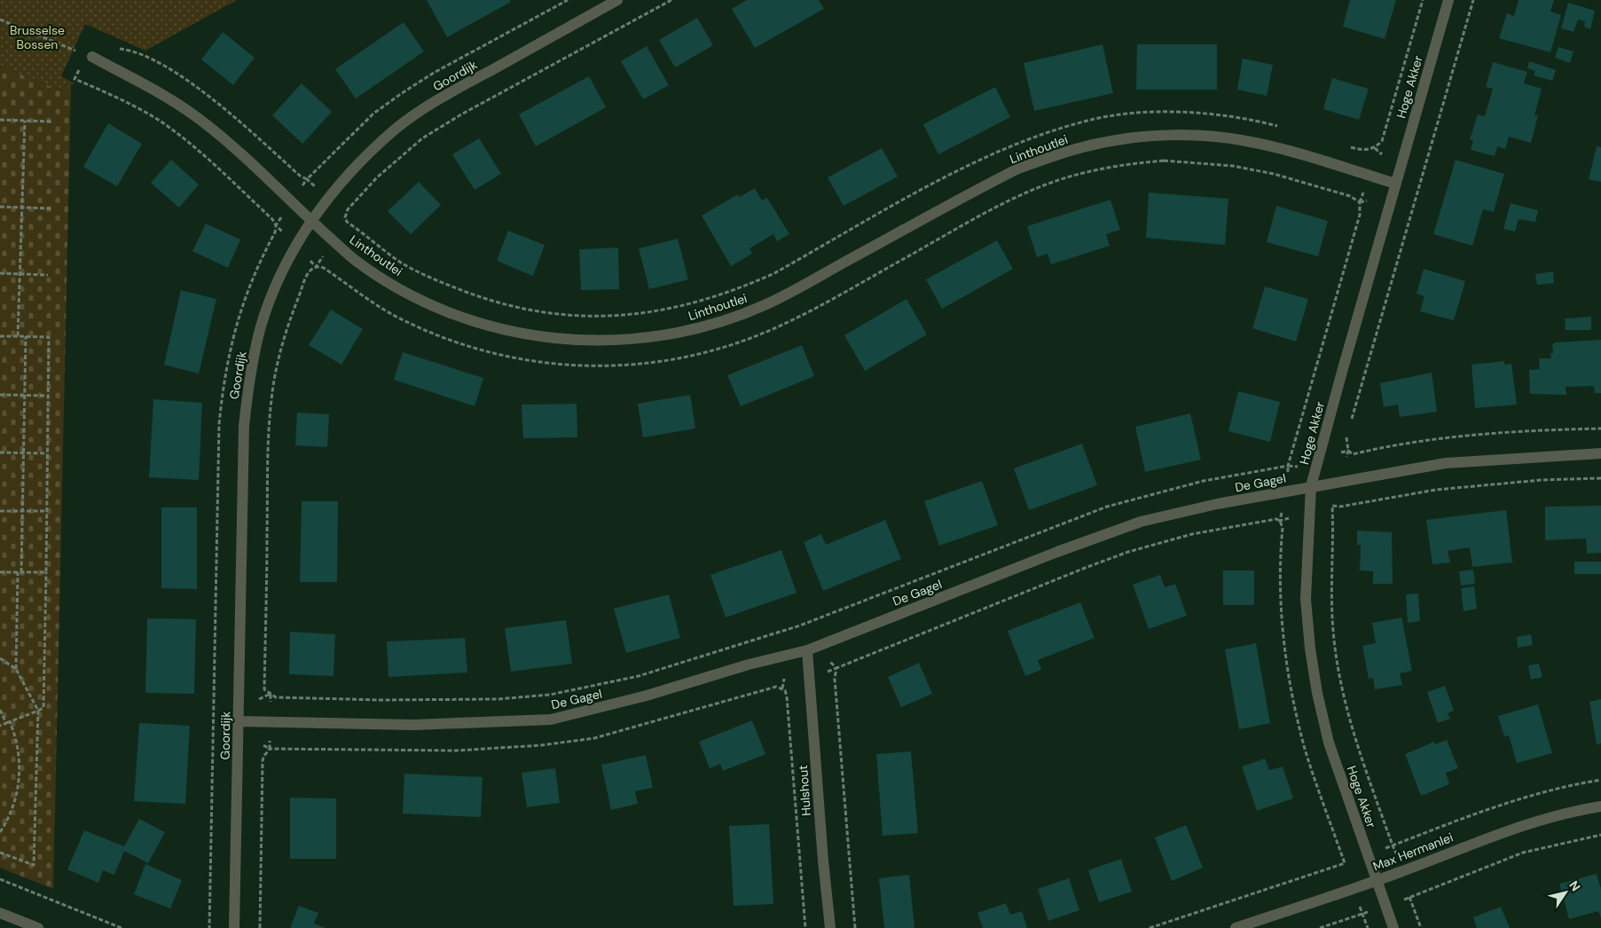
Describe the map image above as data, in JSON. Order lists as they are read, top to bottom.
{
  "streets": {
    "street": [
      "Goordijk",
      "Hoge Akker",
      "Linthoutlei",
      "De Gagel",
      "Hulshout",
      "Max Hermanlei"
    ]
  },
  "crossings": [
    ["Goordijk", "Linthoutlei"],
    ["Goordijk", "De Gagel"],
    ["Hoge Akker", "Linthoutlei"],
    ["Hoge Akker", "De Gagel"],
    ["Hoge Akker", "Max Hermanlei"],
    ["De Gagel", "Hulshout"]
  ],
  "parks": ["Brusselse Bossen"],
  "north": "top right"
}
